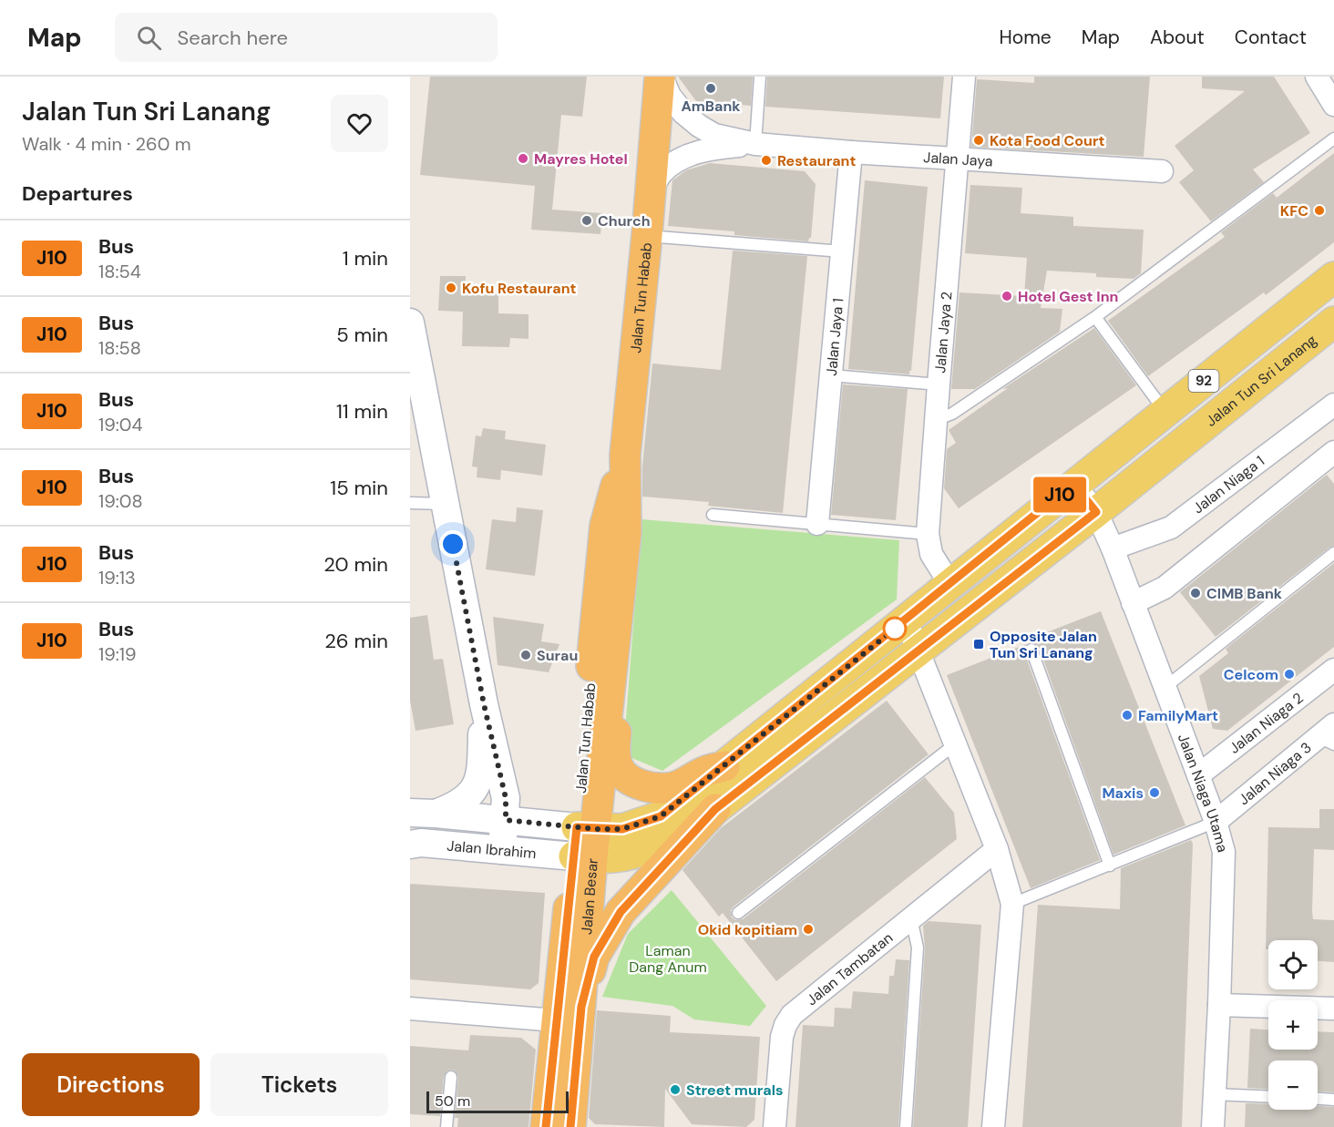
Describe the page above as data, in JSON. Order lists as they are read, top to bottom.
{
  "streets": {
    "highway": ["Jalan Tun Habab", "Jalan Besar"],
    "main road": ["Jalan Tun Sri Lanang", "92"],
    "street": [
      "Jalan Jaya",
      "Jalan Jaya 2",
      "Jalan Jaya 1",
      "Jalan Niaga 1",
      "Jalan Niaga 2",
      "Jalan Niaga 3",
      "Jalan Niaga Utama",
      "Jalan Ibrahim",
      "Jalan Tambatan"
    ]
  },
  "crossings": [
    ["Jalan Jaya", "Jalan Tun Habab"],
    ["Jalan Jaya", "Jalan Jaya 2"],
    ["Jalan Jaya", "Jalan Jaya 1"],
    ["Jalan Tun Habab", "Jalan Tun Sri Lanang"],
    ["Jalan Tun Habab", "92"],
    ["Jalan Tun Habab", "Jalan Ibrahim"],
    ["Jalan Tun Habab", "Jalan Besar"],
    ["Jalan Jaya 2", "92"],
    ["Jalan Tun Sri Lanang", "92"],
    ["Jalan Tun Sri Lanang", "Jalan Niaga Utama"],
    ["Jalan Tun Sri Lanang", "Jalan Ibrahim"],
    ["Jalan Tun Sri Lanang", "Jalan Besar"],
    ["92", "Jalan Niaga Utama"],
    ["92", "Jalan Ibrahim"],
    ["92", "Jalan Besar"],
    ["Jalan Niaga 1", "Jalan Niaga Utama"],
    ["Jalan Niaga 2", "Jalan Niaga Utama"],
    ["Jalan Niaga 3", "Jalan Niaga Utama"],
    ["Jalan Ibrahim", "Jalan Besar"]
  ],
  "parks": ["Laman Dang Anum"],
  "places": {
    "other": [
      "AmBank",
      "Kota Food Court",
      "Mayres Hotel",
      "Restaurant",
      "KFC",
      "Church",
      "Kofu Restaurant",
      "Hotel Gest Inn",
      "CIMB Bank",
      "Surau",
      "Celcom",
      "FamilyMart",
      "Maxis",
      "Okid kopitiam",
      "Street murals"
    ],
    "transit": ["Opposite Jalan Tun Sri Lanang"]
  },
  "lines": ["bus line J10"],
  "scale_bar": "50 m",
  "page": {
    "header": "Map",
    "search": "Search here",
    "nav": [
      "Home",
      "Map",
      "About",
      "Contact"
    ],
    "heading": [
      ["Jalan Tun Sri Lanang", "Walk · 4 min · 260 m"],
      "Departures"
    ],
    "on_map": "J10",
    "list": [
      {
        "mark": "J10",
        "name": "Bus",
        "note": "18:54",
        "value": "1 min"
      },
      {
        "mark": "J10",
        "name": "Bus",
        "note": "18:58",
        "value": "5 min"
      },
      {
        "mark": "J10",
        "name": "Bus",
        "note": "19:04",
        "value": "11 min"
      },
      {
        "mark": "J10",
        "name": "Bus",
        "note": "19:08",
        "value": "15 min"
      },
      {
        "mark": "J10",
        "name": "Bus",
        "note": "19:13",
        "value": "20 min"
      },
      {
        "mark": "J10",
        "name": "Bus",
        "note": "19:19",
        "value": "26 min"
      }
    ],
    "map_buttons": ["+", "−"],
    "buttons": ["Directions", "Tickets"],
    "scale": "50 m"
  }
}
